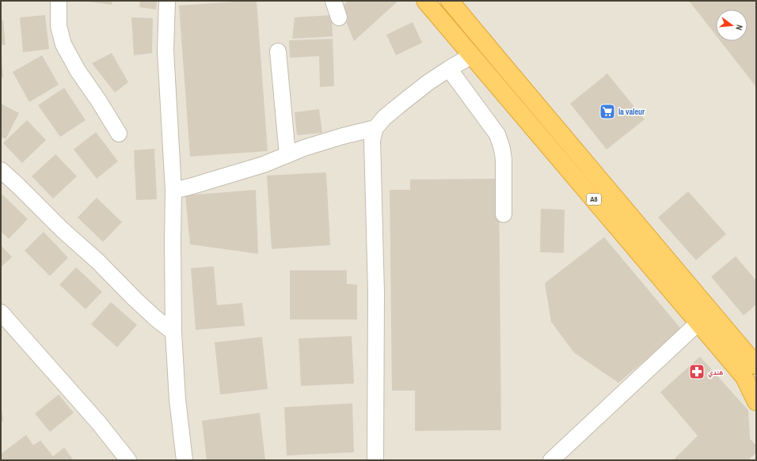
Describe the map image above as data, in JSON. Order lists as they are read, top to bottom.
{
  "streets": {
    "highway": ["A8"]
  },
  "places": {
    "supermarket": ["la valeur"],
    "pharmacy": ["هندي"]
  },
  "north": "right"
}
